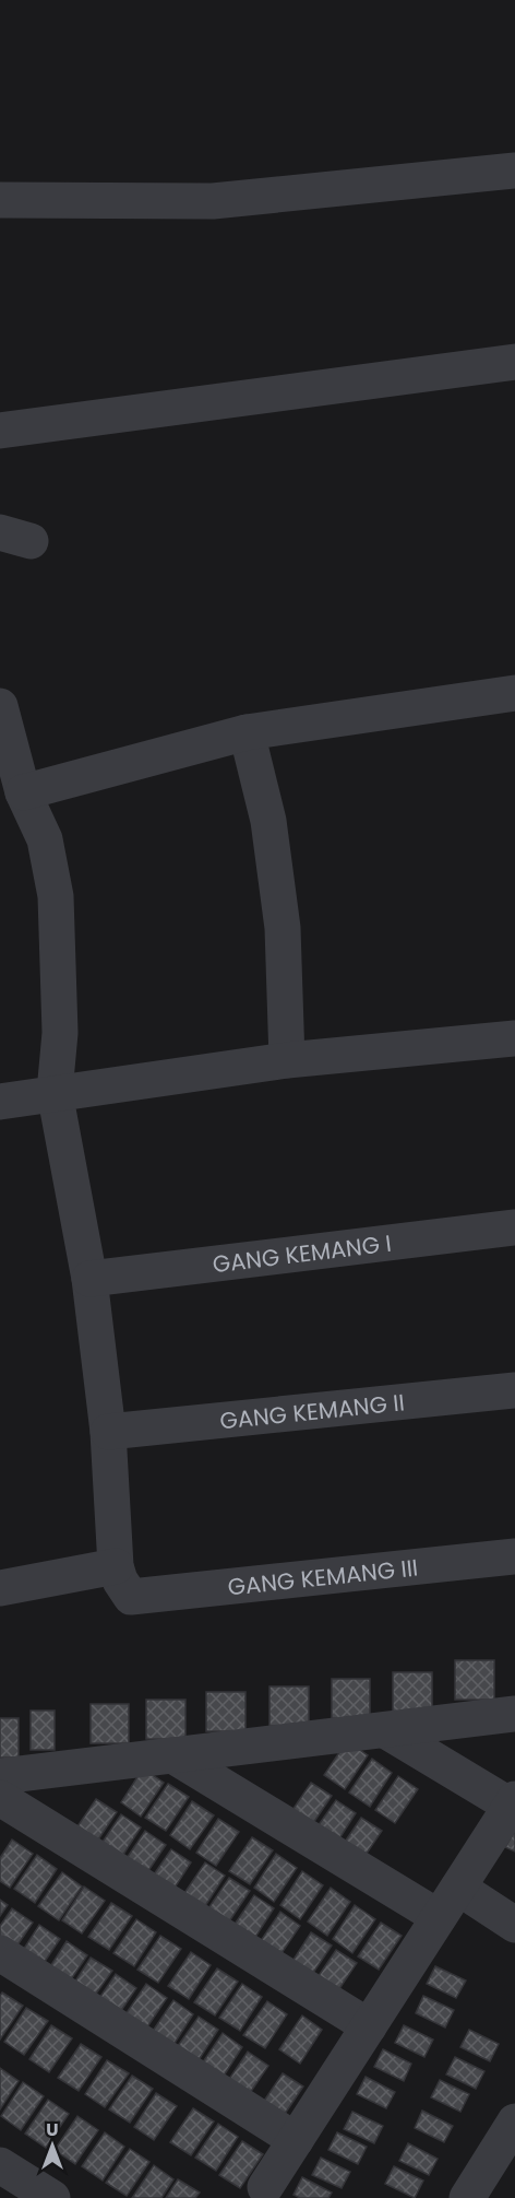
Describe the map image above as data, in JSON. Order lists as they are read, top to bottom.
{
  "streets": {
    "street": ["GANG KEMANG I", "GANG KEMANG II", "GANG KEMANG III"]
  },
  "north": "top"
}
